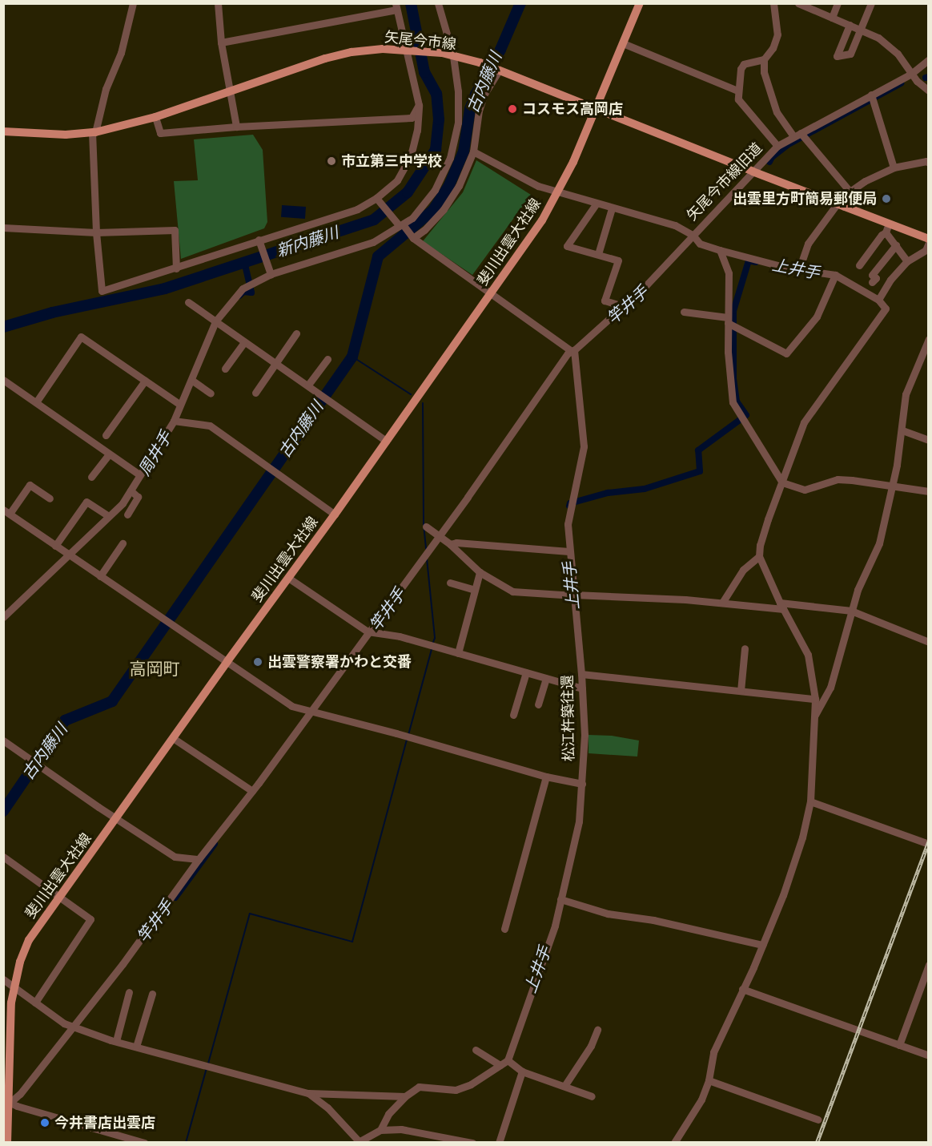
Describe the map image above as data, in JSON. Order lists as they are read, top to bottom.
{
  "streets": {
    "main road": ["矢尾今市線", "斐川出雲大社線"],
    "street": ["矢尾今市線旧道", "松江杵築往還"]
  },
  "crossings": [
    ["矢尾今市線", "矢尾今市線旧道"],
    ["矢尾今市線", "斐川出雲大社線"],
    ["矢尾今市線旧道", "斐川出雲大社線"]
  ],
  "districts": ["高岡町"],
  "water": [
    "古内藤川",
    "新内藤川",
    "上井手",
    "竿井手",
    "周井手"
  ],
  "places": [
    "コスモス高岡店",
    "市立第三中学校",
    "出雲里方町簡易郵便局",
    "出雲警察署かわと交番",
    "今井書店出雲店"
  ]
}
